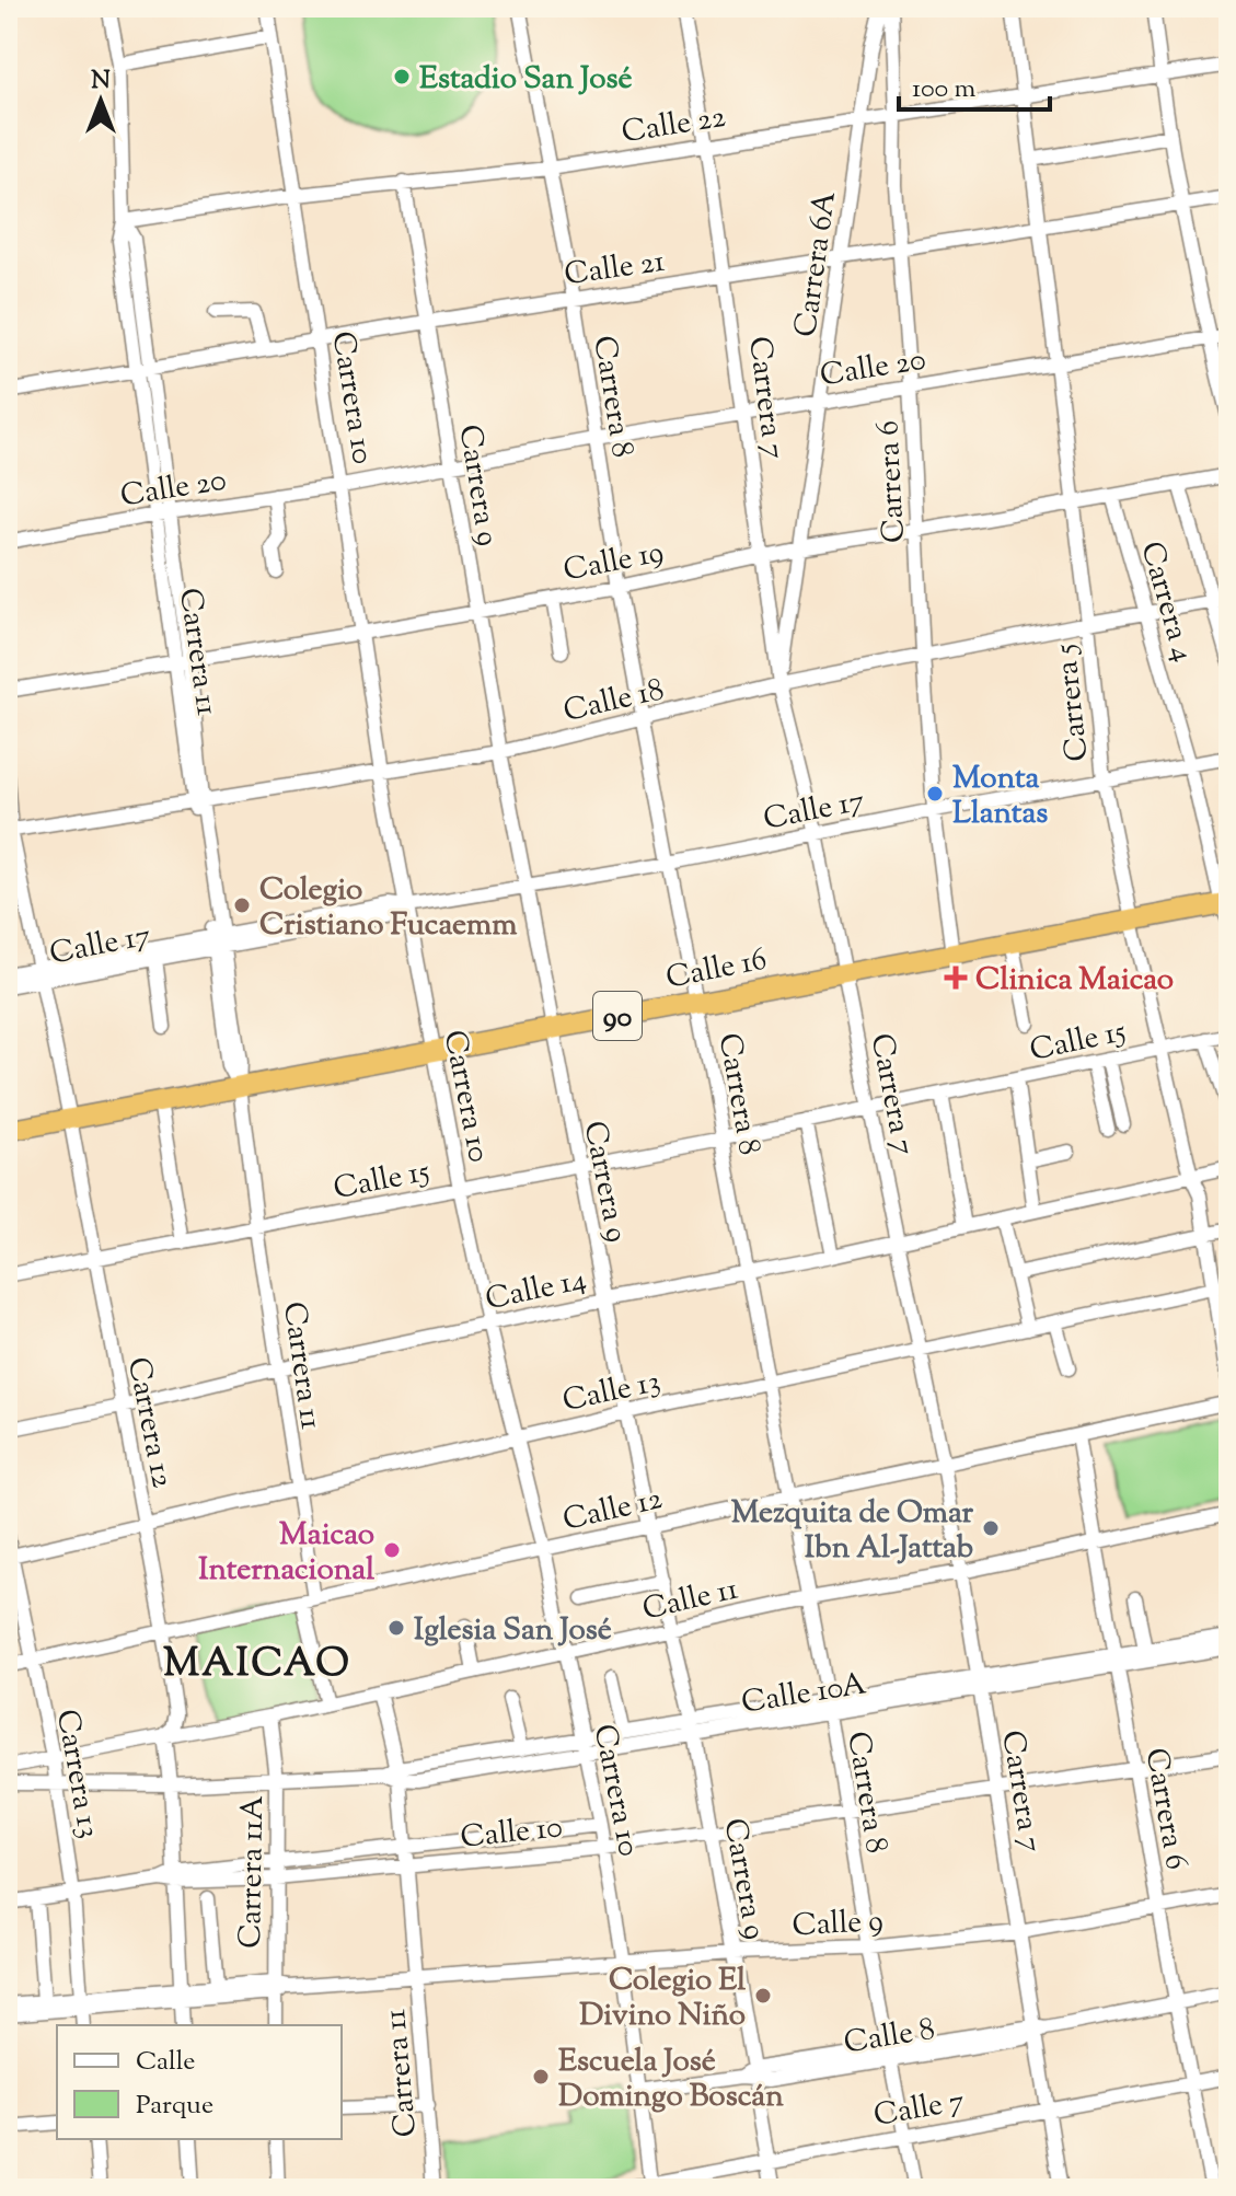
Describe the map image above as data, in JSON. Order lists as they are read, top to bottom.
{
  "streets": {
    "highway": ["Calle 16", "90"],
    "street": [
      "Calle 22",
      "Carrera 6A",
      "Calle 21",
      "Calle 20",
      "Carrera 8",
      "Carrera 10",
      "Carrera 7",
      "Carrera 6",
      "Carrera 9",
      "Calle 19",
      "Carrera 4",
      "Carrera 11",
      "Calle 18",
      "Carrera 5",
      "Calle 17",
      "Calle 15",
      "Calle 14",
      "Calle 13",
      "Carrera 12",
      "Calle 12",
      "Calle 11",
      "Calle 10A",
      "Carrera 13",
      "Calle 10",
      "Carrera 11A",
      "Calle 9",
      "Calle 8",
      "Calle 7"
    ]
  },
  "crossings": [
    ["Calle 22", "Carrera 6A"],
    ["Calle 22", "Carrera 8"],
    ["Calle 22", "Carrera 10"],
    ["Calle 22", "Carrera 7"],
    ["Calle 22", "Carrera 6"],
    ["Calle 22", "Carrera 9"],
    ["Calle 22", "Carrera 11"],
    ["Calle 22", "Carrera 5"],
    ["Carrera 6A", "Calle 21"],
    ["Carrera 6A", "Calle 20"],
    ["Carrera 6A", "Carrera 7"],
    ["Carrera 6A", "Calle 19"],
    ["Carrera 6A", "Calle 18"],
    ["Calle 21", "Carrera 8"],
    ["Calle 21", "Carrera 10"],
    ["Calle 21", "Carrera 7"],
    ["Calle 21", "Carrera 6"],
    ["Calle 21", "Carrera 9"],
    ["Calle 21", "Carrera 11"],
    ["Calle 21", "Carrera 5"],
    ["Calle 20", "Carrera 8"],
    ["Calle 20", "Carrera 10"],
    ["Calle 20", "Carrera 7"],
    ["Calle 20", "Carrera 6"],
    ["Calle 20", "Carrera 9"],
    ["Calle 20", "Carrera 11"],
    ["Calle 20", "Carrera 5"],
    ["Carrera 8", "Calle 19"],
    ["Carrera 8", "Calle 18"],
    ["Carrera 8", "Calle 17"],
    ["Carrera 8", "Calle 16"],
    ["Carrera 8", "Calle 15"],
    ["Carrera 8", "Calle 14"],
    ["Carrera 8", "Calle 13"],
    ["Carrera 8", "Calle 12"],
    ["Carrera 8", "Calle 11"],
    ["Carrera 8", "Calle 10A"],
    ["Carrera 8", "Calle 10"],
    ["Carrera 8", "Calle 9"],
    ["Carrera 8", "Calle 8"],
    ["Carrera 8", "Calle 7"],
    ["Carrera 10", "Calle 19"],
    ["Carrera 10", "Calle 18"],
    ["Carrera 10", "Calle 17"],
    ["Carrera 10", "Calle 16"],
    ["Carrera 10", "Calle 15"],
    ["Carrera 10", "Calle 14"],
    ["Carrera 10", "Calle 13"],
    ["Carrera 10", "Calle 12"],
    ["Carrera 10", "Calle 11"],
    ["Carrera 10", "Calle 10A"],
    ["Carrera 10", "Calle 10"],
    ["Carrera 10", "Calle 9"],
    ["Carrera 10", "Calle 8"],
    ["Carrera 10", "Calle 7"],
    ["Carrera 7", "Calle 19"],
    ["Carrera 7", "Calle 18"],
    ["Carrera 7", "Calle 17"],
    ["Carrera 7", "Calle 16"],
    ["Carrera 7", "Calle 15"],
    ["Carrera 7", "Calle 14"],
    ["Carrera 7", "Calle 13"],
    ["Carrera 7", "Calle 12"],
    ["Carrera 7", "Calle 11"],
    ["Carrera 7", "Calle 10A"],
    ["Carrera 7", "Calle 10"],
    ["Carrera 7", "Calle 9"],
    ["Carrera 7", "Calle 8"],
    ["Carrera 7", "Calle 7"],
    ["Carrera 6", "Calle 19"],
    ["Carrera 6", "Calle 18"],
    ["Carrera 6", "Calle 17"],
    ["Carrera 6", "Calle 16"],
    ["Carrera 6", "Calle 12"],
    ["Carrera 6", "Calle 11"],
    ["Carrera 6", "Calle 10A"],
    ["Carrera 6", "Calle 10"],
    ["Carrera 6", "Calle 9"],
    ["Carrera 6", "Calle 8"],
    ["Carrera 6", "Calle 7"],
    ["Carrera 9", "Calle 19"],
    ["Carrera 9", "Calle 18"],
    ["Carrera 9", "Calle 17"],
    ["Carrera 9", "Calle 16"],
    ["Carrera 9", "Calle 15"],
    ["Carrera 9", "Calle 14"],
    ["Carrera 9", "Calle 13"],
    ["Carrera 9", "Calle 12"],
    ["Carrera 9", "Calle 11"],
    ["Carrera 9", "Calle 10A"],
    ["Carrera 9", "Calle 10"],
    ["Carrera 9", "Calle 9"],
    ["Carrera 9", "Calle 8"],
    ["Carrera 9", "Calle 7"],
    ["Calle 19", "Carrera 4"],
    ["Calle 19", "Carrera 11"],
    ["Calle 19", "Carrera 5"],
    ["Carrera 4", "Calle 18"],
    ["Carrera 4", "Calle 17"],
    ["Carrera 4", "Calle 16"],
    ["Carrera 11", "Calle 18"],
    ["Carrera 11", "Calle 17"],
    ["Carrera 11", "Calle 16"],
    ["Carrera 11", "Calle 15"],
    ["Carrera 11", "Calle 14"],
    ["Carrera 11", "Calle 13"],
    ["Carrera 11", "Calle 12"],
    ["Carrera 11", "Calle 11"],
    ["Carrera 11", "Calle 10A"],
    ["Carrera 11", "Calle 10"],
    ["Carrera 11", "Calle 9"],
    ["Calle 18", "Carrera 5"],
    ["Calle 18", "Carrera 12"],
    ["Carrera 5", "Calle 17"],
    ["Carrera 5", "Calle 16"],
    ["Carrera 5", "Calle 15"],
    ["Carrera 5", "Calle 14"],
    ["Carrera 5", "Calle 13"],
    ["Calle 17", "Carrera 12"],
    ["Calle 16", "Carrera 12"],
    ["Calle 15", "Carrera 12"],
    ["Calle 14", "Carrera 12"],
    ["Calle 13", "Carrera 12"],
    ["Calle 13", "Carrera 13"],
    ["Carrera 12", "Calle 12"],
    ["Carrera 12", "Calle 11"],
    ["Carrera 12", "Calle 10A"],
    ["Carrera 12", "Calle 10"],
    ["Carrera 12", "Calle 9"],
    ["Calle 12", "Carrera 13"],
    ["Calle 11", "Carrera 13"],
    ["Calle 11", "Carrera 11A"],
    ["Calle 10A", "Carrera 13"],
    ["Calle 10A", "Carrera 11A"],
    ["Carrera 13", "Calle 10"],
    ["Carrera 13", "Calle 9"],
    ["Calle 10", "Carrera 11A"],
    ["Carrera 11A", "Calle 9"]
  ],
  "districts": ["MAICAO"],
  "places": {
    "other": [
      "Estadio San José",
      "Monta Llantas",
      "Colegio Cristiano Fucaemm",
      "Mezquita de Omar Ibn Al-Jattab",
      "Maicao Internacional",
      "Iglesia San José",
      "Colegio El Divino Niño",
      "Escuela José Domingo Boscán"
    ],
    "health": ["Clinica Maicao"]
  },
  "legend": ["Calle", "Parque"],
  "scale_bar": "100 m",
  "north": "top"
}
